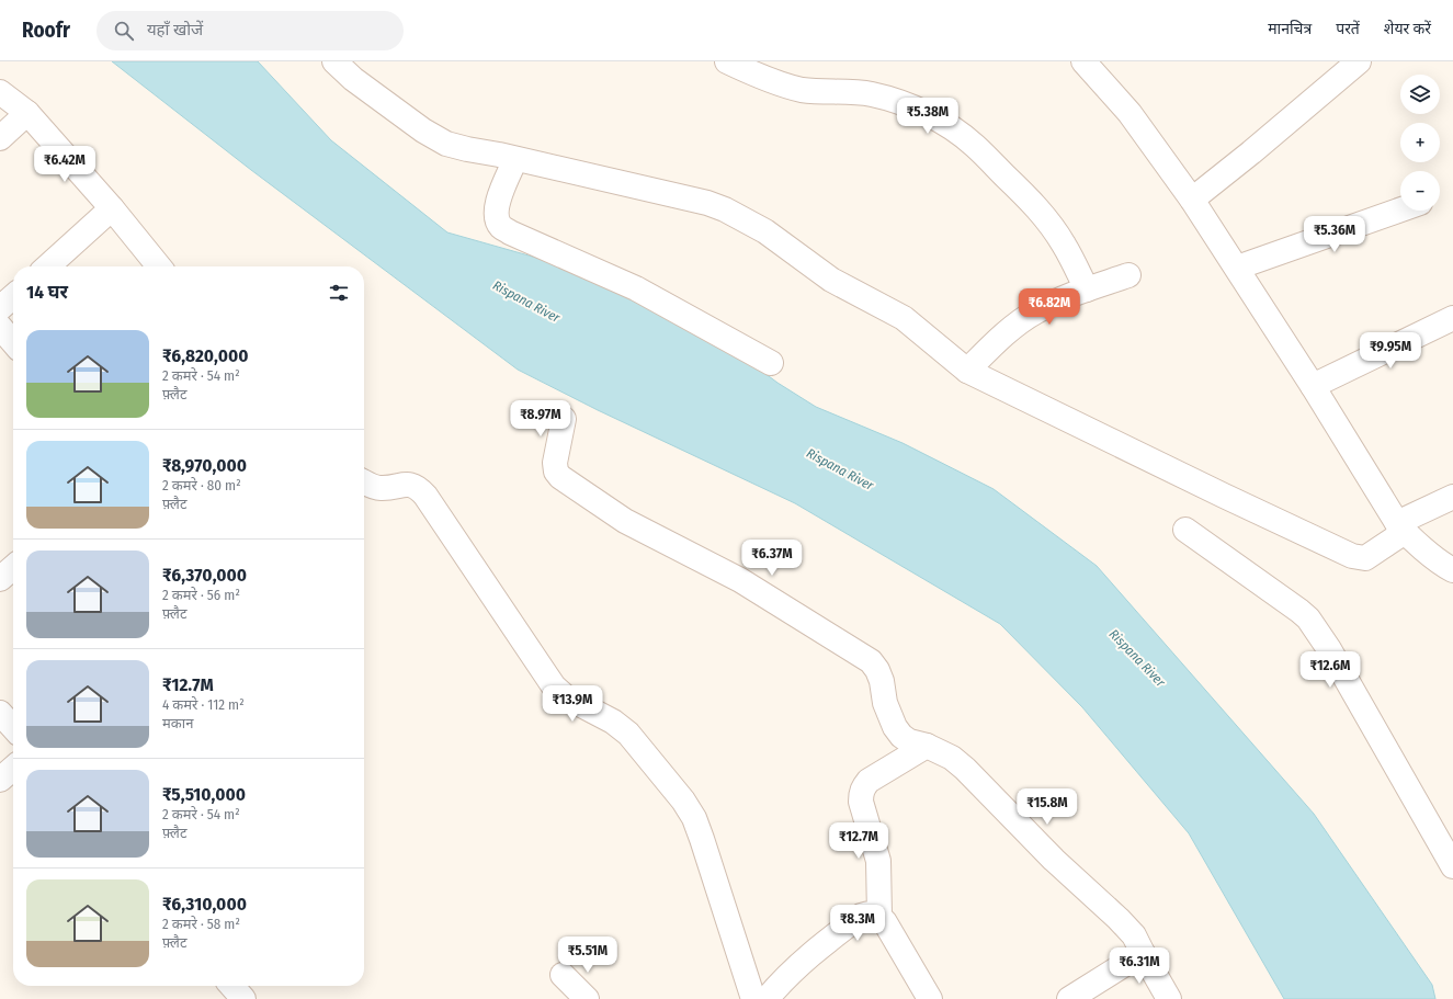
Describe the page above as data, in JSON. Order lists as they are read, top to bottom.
{
  "water": ["Rispana River"],
  "page": {
    "header": "Roofr",
    "search": "यहाँ खोजें",
    "nav": ["मानचित्र", "परतें", "शेयर करें"],
    "map_buttons": ["+", "−"],
    "price": [
      "₹5.38M",
      "₹6.42M",
      "₹5.36M",
      "₹6.82M",
      "₹9.95M",
      "₹8.97M",
      "₹6.37M",
      "₹12.6M",
      "₹13.9M",
      "₹15.8M",
      "₹12.7M",
      "₹8.3M",
      "₹5.51M",
      "₹6.31M"
    ],
    "heading": "14 घर",
    "list": [
      {
        "name": "₹6,820,000",
        "note": "2 कमरे · 54 m² · फ़्लैट"
      },
      {
        "name": "₹8,970,000",
        "note": "2 कमरे · 80 m² · फ़्लैट"
      },
      {
        "name": "₹6,370,000",
        "note": "2 कमरे · 56 m² · फ़्लैट"
      },
      {
        "name": "₹12.7M",
        "note": "4 कमरे · 112 m² · मकान"
      },
      {
        "name": "₹5,510,000",
        "note": "2 कमरे · 54 m² · फ़्लैट"
      },
      {
        "name": "₹6,310,000",
        "note": "2 कमरे · 58 m² · फ़्लैट"
      }
    ]
  }
}
